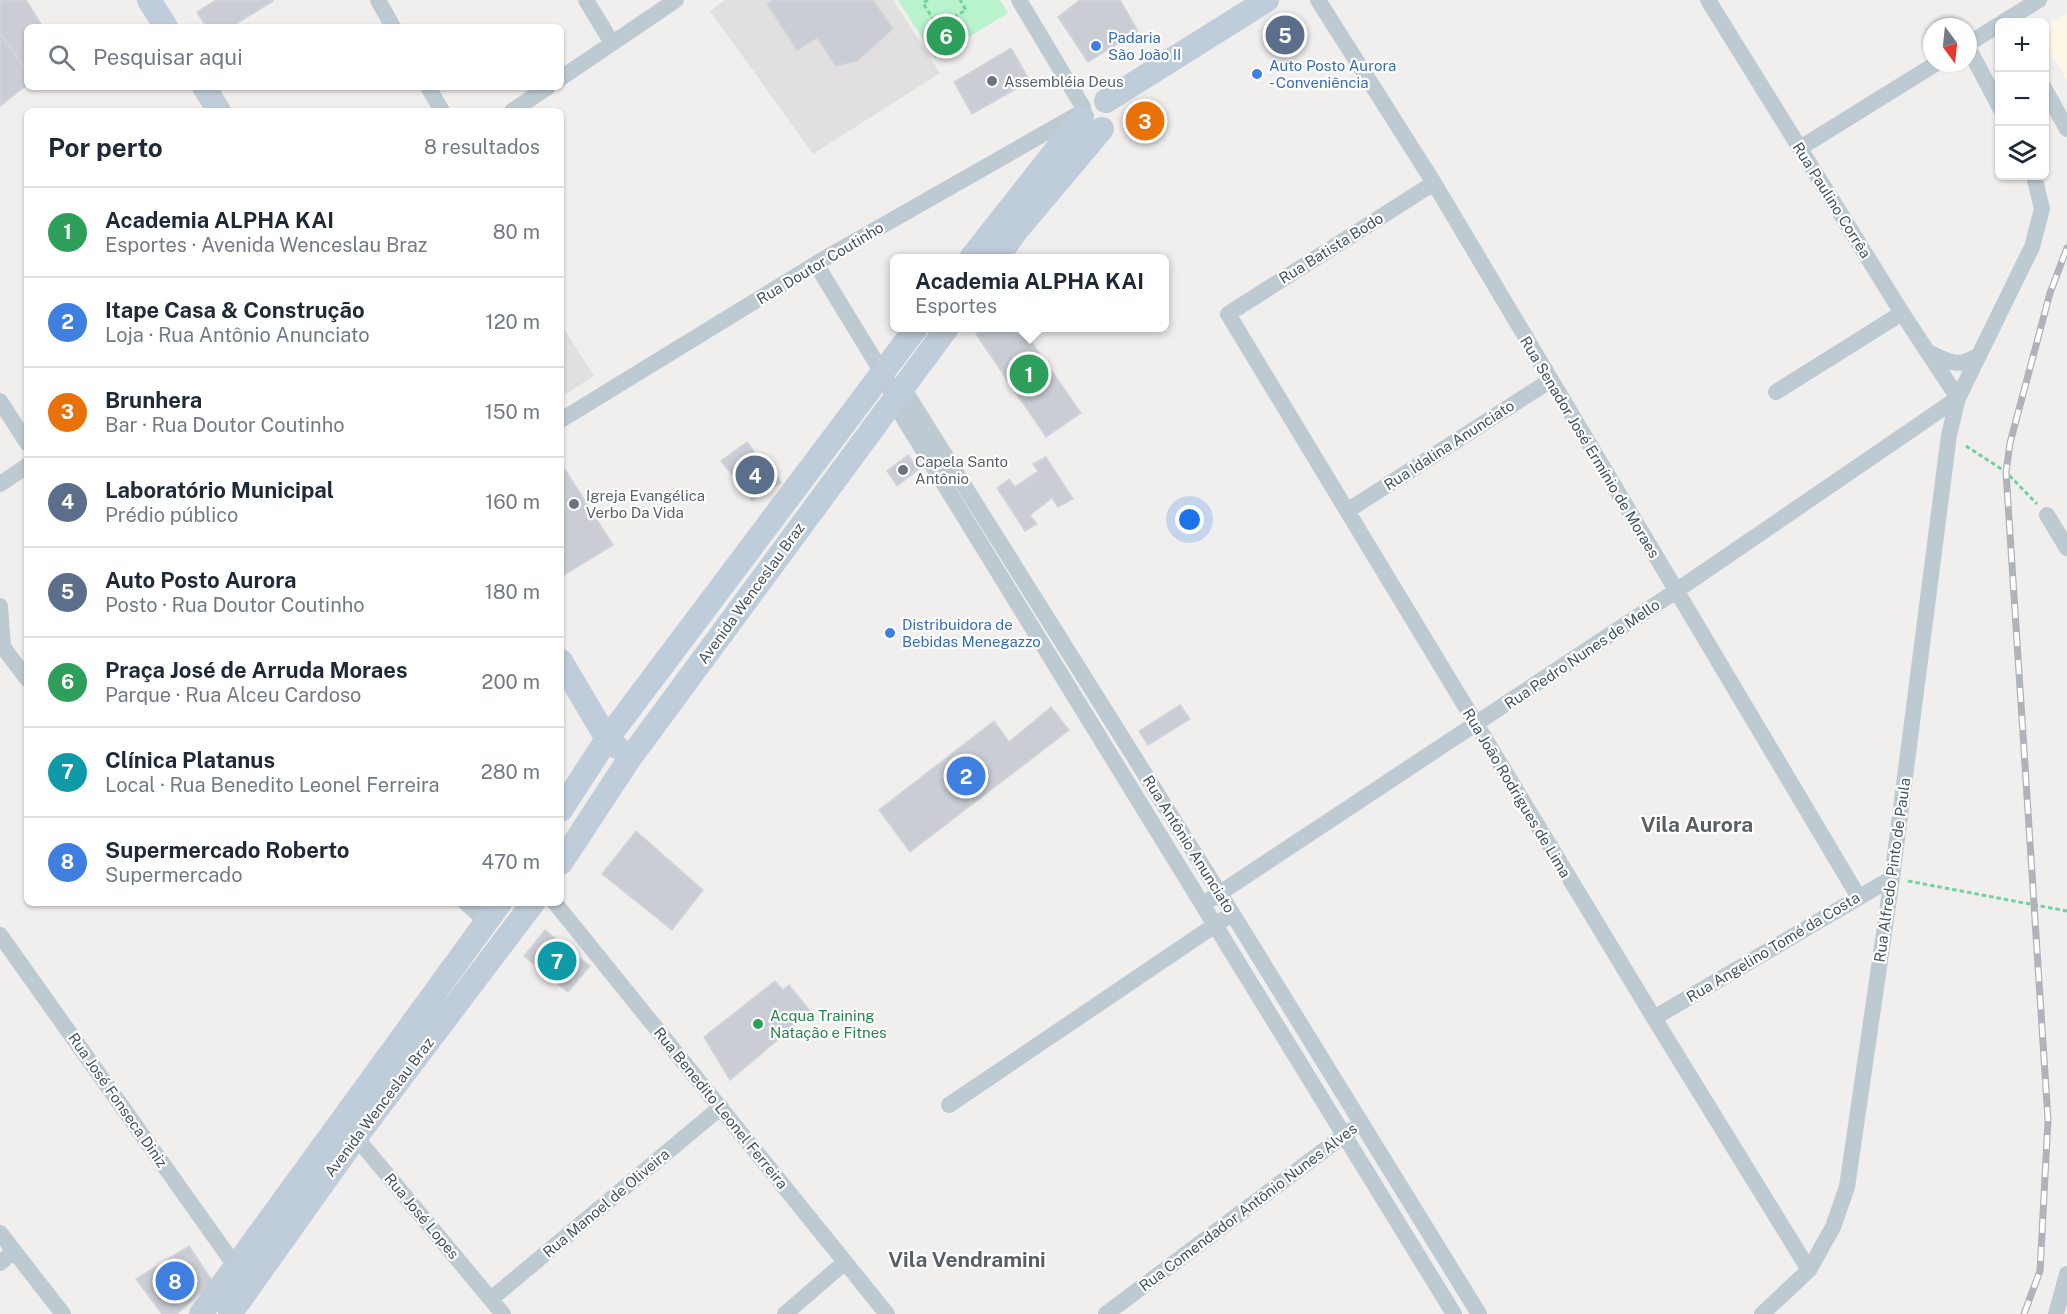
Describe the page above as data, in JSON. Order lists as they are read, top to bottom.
{
  "streets": {
    "main road": ["Rua Doutor Coutinho", "Avenida Wenceslau Braz"],
    "street": [
      "Rua Paulino Corrêa",
      "Rua Batista Bodo",
      "Rua Idalina Anunciato",
      "Rua Senador José Ermínio de Moraes",
      "Rua Pedro Nunes de Mello",
      "Rua João Rodrigues de Lima",
      "Rua Antônio Anunciato",
      "Rua Alfredo Pinto de Paula",
      "Rua Angelino Tomé da Costa",
      "Rua José Fonseca Diniz",
      "Rua Benedito Leonel Ferreira",
      "Rua Manoel de Oliveira",
      "Rua Comendador Antônio Nunes Alves",
      "Rua José Lopes"
    ]
  },
  "crossings": [
    ["Rua Paulino Corrêa", "Rua Pedro Nunes de Mello"],
    ["Rua Paulino Corrêa", "Rua Alfredo Pinto de Paula"],
    ["Rua Batista Bodo", "Rua Senador José Ermínio de Moraes"],
    ["Rua Batista Bodo", "Rua João Rodrigues de Lima"],
    ["Rua Doutor Coutinho", "Rua Antônio Anunciato"],
    ["Rua Idalina Anunciato", "Rua Senador José Ermínio de Moraes"],
    ["Rua Idalina Anunciato", "Rua João Rodrigues de Lima"],
    ["Rua Senador José Ermínio de Moraes", "Rua Pedro Nunes de Mello"],
    ["Rua Senador José Ermínio de Moraes", "Rua Angelino Tomé da Costa"],
    ["Avenida Wenceslau Braz", "Rua Antônio Anunciato"],
    ["Avenida Wenceslau Braz", "Rua José Fonseca Diniz"],
    ["Avenida Wenceslau Braz", "Rua José Lopes"],
    ["Rua Pedro Nunes de Mello", "Rua João Rodrigues de Lima"],
    ["Rua Pedro Nunes de Mello", "Rua Antônio Anunciato"],
    ["Rua Pedro Nunes de Mello", "Rua Alfredo Pinto de Paula"],
    ["Rua João Rodrigues de Lima", "Rua Alfredo Pinto de Paula"],
    ["Rua João Rodrigues de Lima", "Rua Angelino Tomé da Costa"],
    ["Rua Antônio Anunciato", "Rua Comendador Antônio Nunes Alves"],
    ["Rua Alfredo Pinto de Paula", "Rua Angelino Tomé da Costa"],
    ["Rua Benedito Leonel Ferreira", "Rua Manoel de Oliveira"],
    ["Rua Manoel de Oliveira", "Rua José Lopes"]
  ],
  "districts": ["Vila Aurora", "Vila Vendramini"],
  "places": [
    "Padaria São João II",
    "Auto Posto Aurora - Conveniência",
    "Assembléia Deus",
    "Capela Santo Antônio",
    "Igreja Evangélica Verbo Da Vida",
    "Distribuidora de Bebidas Menegazzo",
    "Acqua Training Natação e Fitnes"
  ],
  "north": "bottom",
  "page": {
    "pins": [
      "5",
      "6",
      "3",
      "1",
      "4",
      "2",
      "7",
      "8"
    ],
    "map_buttons": ["+", "−"],
    "search": "Pesquisar aqui",
    "heading": ["Por perto", "8 resultados"],
    "list": [
      {
        "mark": "1",
        "name": "Academia ALPHA KAI",
        "note": "Esportes · Avenida Wenceslau Braz",
        "value": "80 m"
      },
      {
        "mark": "2",
        "name": "Itape Casa & Construção",
        "note": "Loja · Rua Antônio Anunciato",
        "value": "120 m"
      },
      {
        "mark": "3",
        "name": "Brunhera",
        "note": "Bar · Rua Doutor Coutinho",
        "value": "150 m"
      },
      {
        "mark": "4",
        "name": "Laboratório Municipal",
        "note": "Prédio público",
        "value": "160 m"
      },
      {
        "mark": "5",
        "name": "Auto Posto Aurora",
        "note": "Posto · Rua Doutor Coutinho",
        "value": "180 m"
      },
      {
        "mark": "6",
        "name": "Praça José de Arruda Moraes",
        "note": "Parque · Rua Alceu Cardoso",
        "value": "200 m"
      },
      {
        "mark": "7",
        "name": "Clínica Platanus",
        "note": "Local · Rua Benedito Leonel Ferreira",
        "value": "280 m"
      },
      {
        "mark": "8",
        "name": "Supermercado Roberto",
        "note": "Supermercado",
        "value": "470 m"
      }
    ],
    "popup": ["Academia ALPHA KAI", "Esportes"]
  }
}
